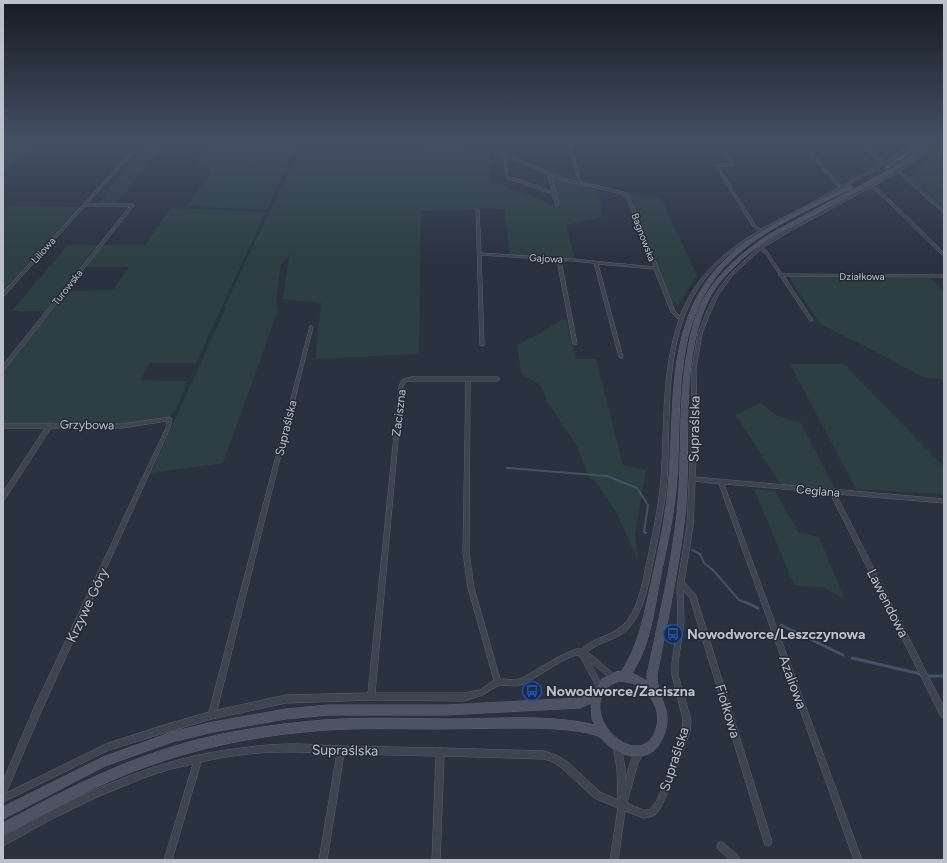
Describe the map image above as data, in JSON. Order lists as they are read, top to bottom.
{
  "streets": {
    "street": [
      "Bagnowska",
      "Liliowa",
      "Gajowa",
      "Działkowa",
      "Turowska",
      "Zaciszna",
      "Grzybowa",
      "Supraślska",
      "Ceglana",
      "Lawendowa",
      "Krzywe Góry",
      "Azaliowa",
      "Fiołkowa"
    ]
  },
  "crossings": [
    ["Bagnowska", "Gajowa"],
    ["Bagnowska", "Supraślska"],
    ["Liliowa", "Turowska"],
    ["Grzybowa", "Krzywe Góry"],
    ["Supraślska", "Ceglana"],
    ["Supraślska", "Fiołkowa"],
    ["Ceglana", "Lawendowa"],
    ["Ceglana", "Azaliowa"]
  ],
  "places": {
    "bus stop": ["Nowodworce/Leszczynowa", "Nowodworce/Zaciszna"]
  }
}
